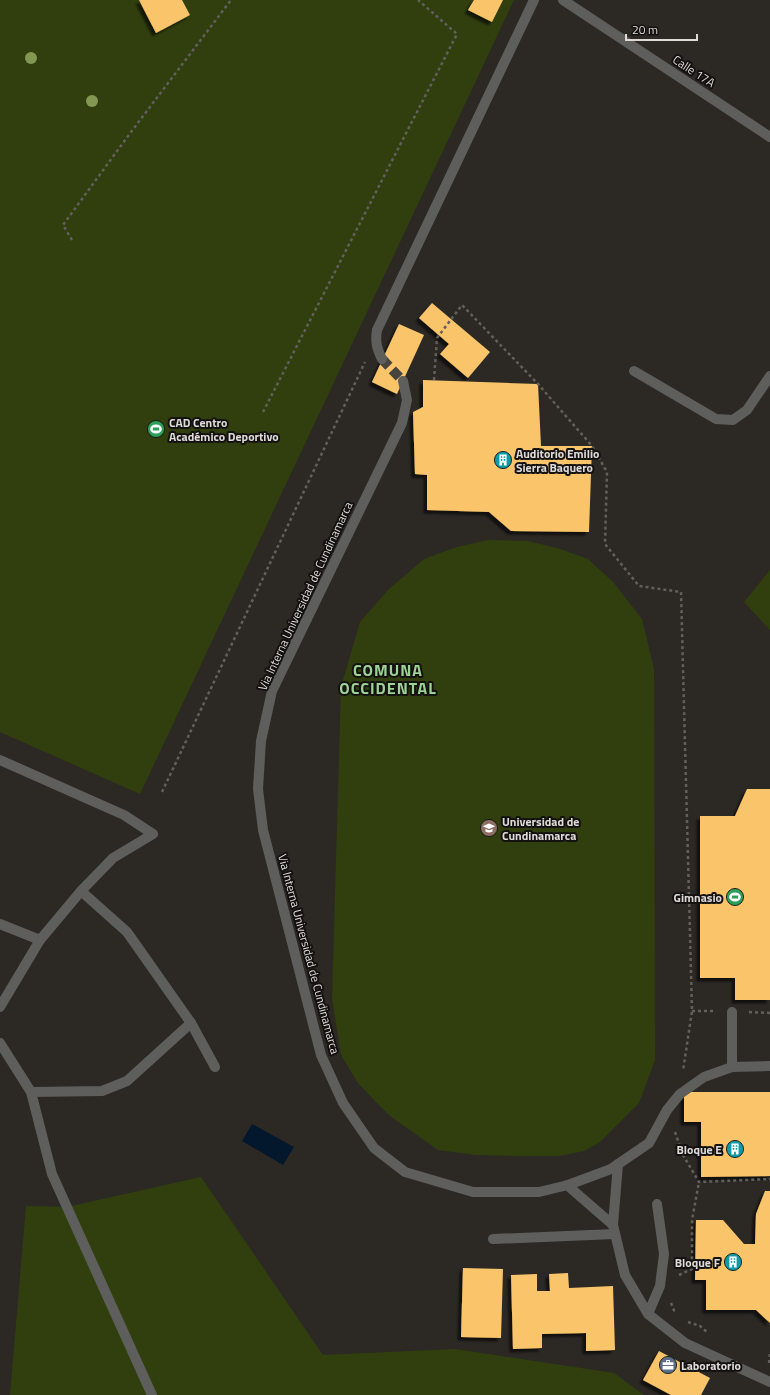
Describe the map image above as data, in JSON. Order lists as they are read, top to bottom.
{
  "streets": {
    "street": ["Calle 17A", "Via Interna Universidad de Cundinamarca"]
  },
  "districts": ["COMUNA OCCIDENTAL"],
  "places": {
    "sports": ["CAD Centro Académico Deportivo", "Gimnasio"],
    "building": ["Auditorio Emilio Sierra Baquero", "Bloque E", "Bloque F"],
    "school or university": ["Universidad de Cundinamarca"],
    "office": ["Laboratorio"]
  },
  "scale_bar": "20 m"
}
